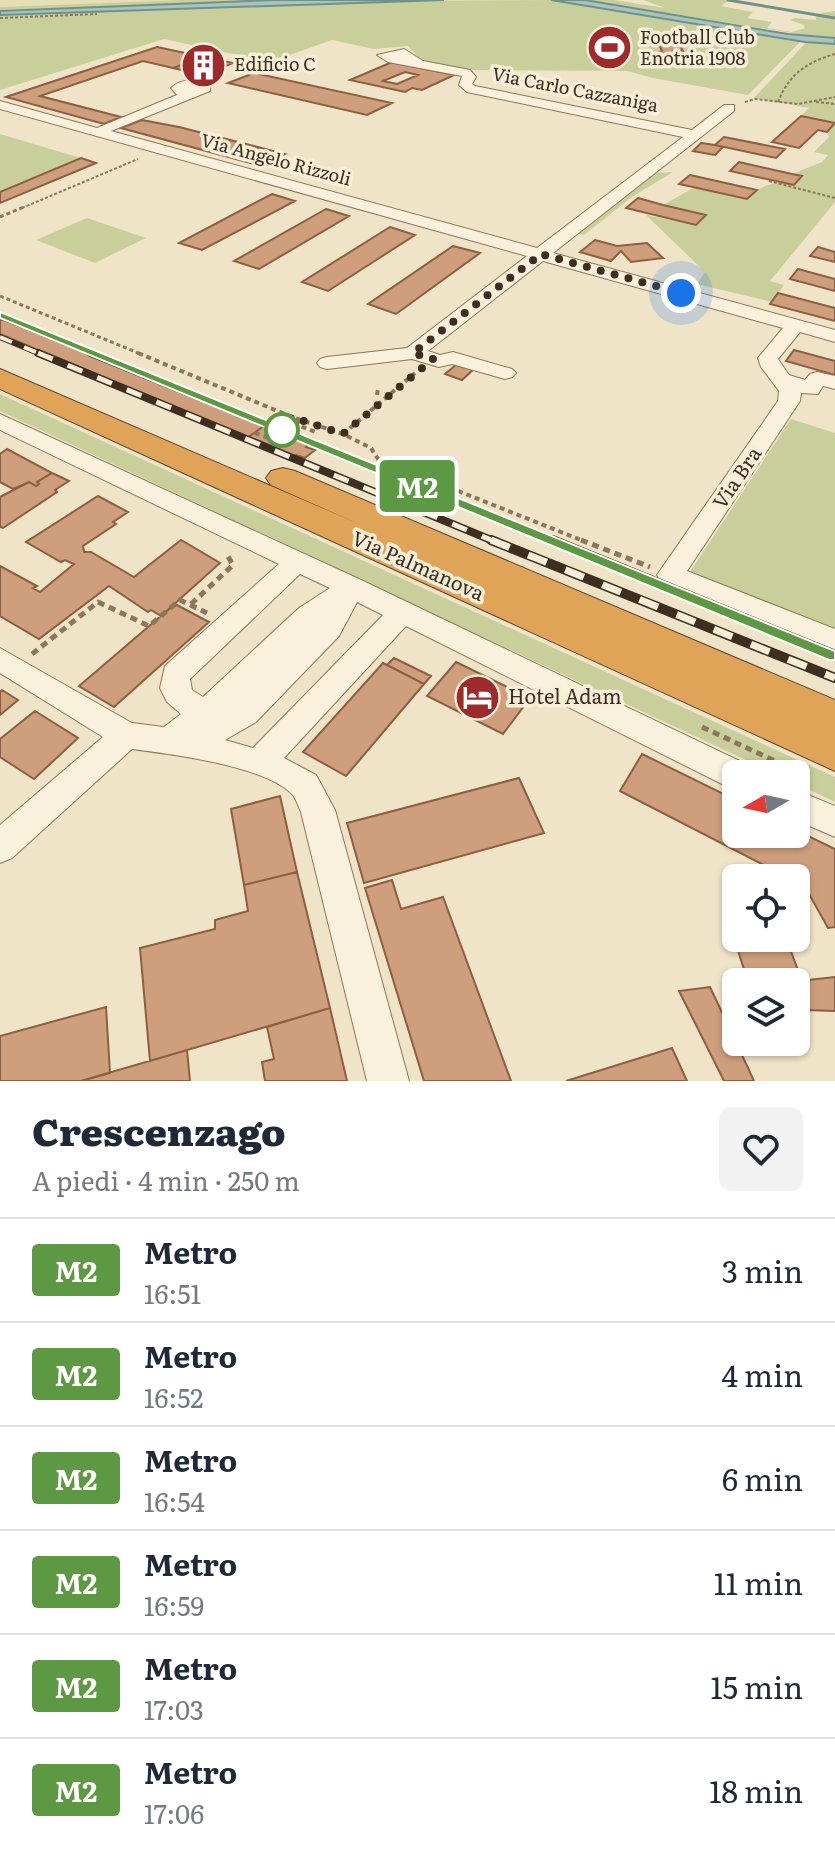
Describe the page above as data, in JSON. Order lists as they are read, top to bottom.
{
  "streets": {
    "highway": ["Via Palmanova"],
    "street": ["Via Carlo Cazzaniga", "Via Angelo Rizzoli", "Via Bra"]
  },
  "crossings": [
    ["Via Angelo Rizzoli", "Via Bra"]
  ],
  "places": {
    "sports": ["Football Club Enotria 1908"],
    "building": ["Edificio C"],
    "hotel": ["Hotel Adam"]
  },
  "lines": ["metro line M2"],
  "north": "left",
  "page": {
    "on_map": "M2",
    "heading": ["Crescenzago", "A piedi · 4 min · 250 m"],
    "list": [
      {
        "mark": "M2",
        "name": "Metro",
        "note": "16:51",
        "value": "3 min"
      },
      {
        "mark": "M2",
        "name": "Metro",
        "note": "16:52",
        "value": "4 min"
      },
      {
        "mark": "M2",
        "name": "Metro",
        "note": "16:54",
        "value": "6 min"
      },
      {
        "mark": "M2",
        "name": "Metro",
        "note": "16:59",
        "value": "11 min"
      },
      {
        "mark": "M2",
        "name": "Metro",
        "note": "17:03",
        "value": "15 min"
      },
      {
        "mark": "M2",
        "name": "Metro",
        "note": "17:06",
        "value": "18 min"
      }
    ]
  }
}
